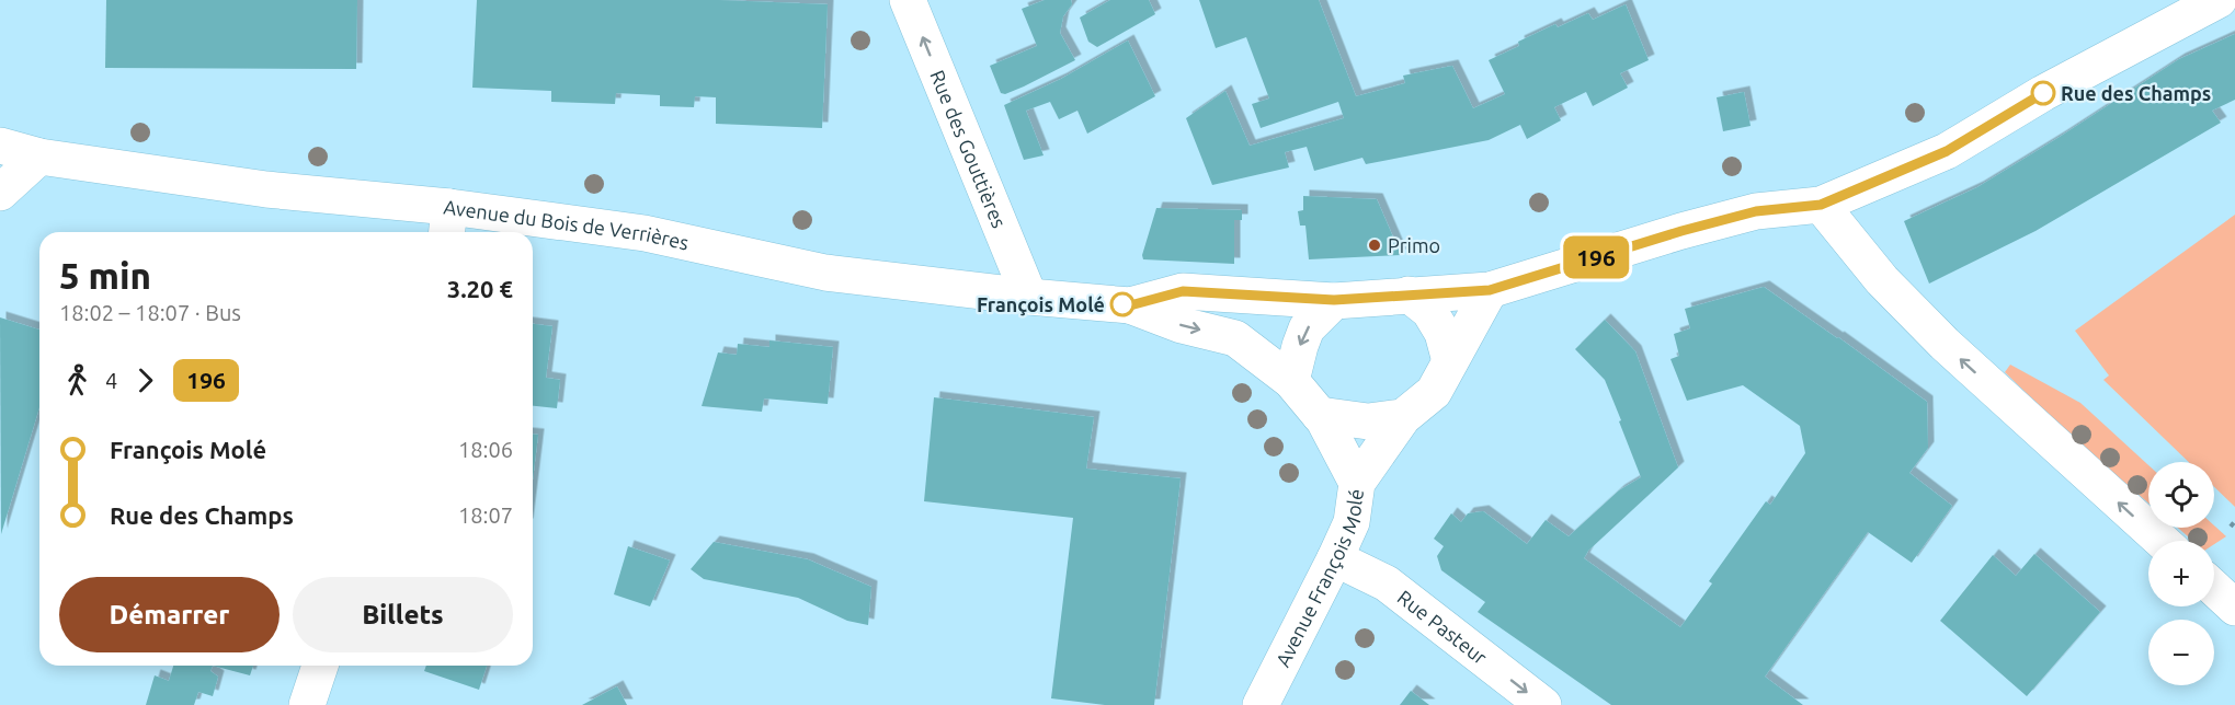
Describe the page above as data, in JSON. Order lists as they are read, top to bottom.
{
  "streets": {
    "street": [
      "Rue des Gouttières",
      "Avenue du Bois de Verrières",
      "Avenue François Molé",
      "Rue Pasteur"
    ]
  },
  "crossings": [
    ["Rue des Gouttières", "Avenue du Bois de Verrières"],
    ["Avenue du Bois de Verrières", "Avenue François Molé"],
    ["Avenue François Molé", "Rue Pasteur"]
  ],
  "one_way": ["Rue des Gouttières", "Rue Pasteur"],
  "places": ["Rue des Champs", "Primo", "François Molé"],
  "lines": ["bus line 196"],
  "page": {
    "on_map": "196",
    "heading": ["5 min", "18:02 – 18:07 · Bus", "3.20 €"],
    "legs": ["4", "196"],
    "list": [
      {
        "name": "François Molé",
        "value": "18:06"
      },
      {
        "name": "Rue des Champs",
        "value": "18:07"
      }
    ],
    "map_buttons": ["+", "−"],
    "buttons": ["Démarrer", "Billets"]
  }
}
